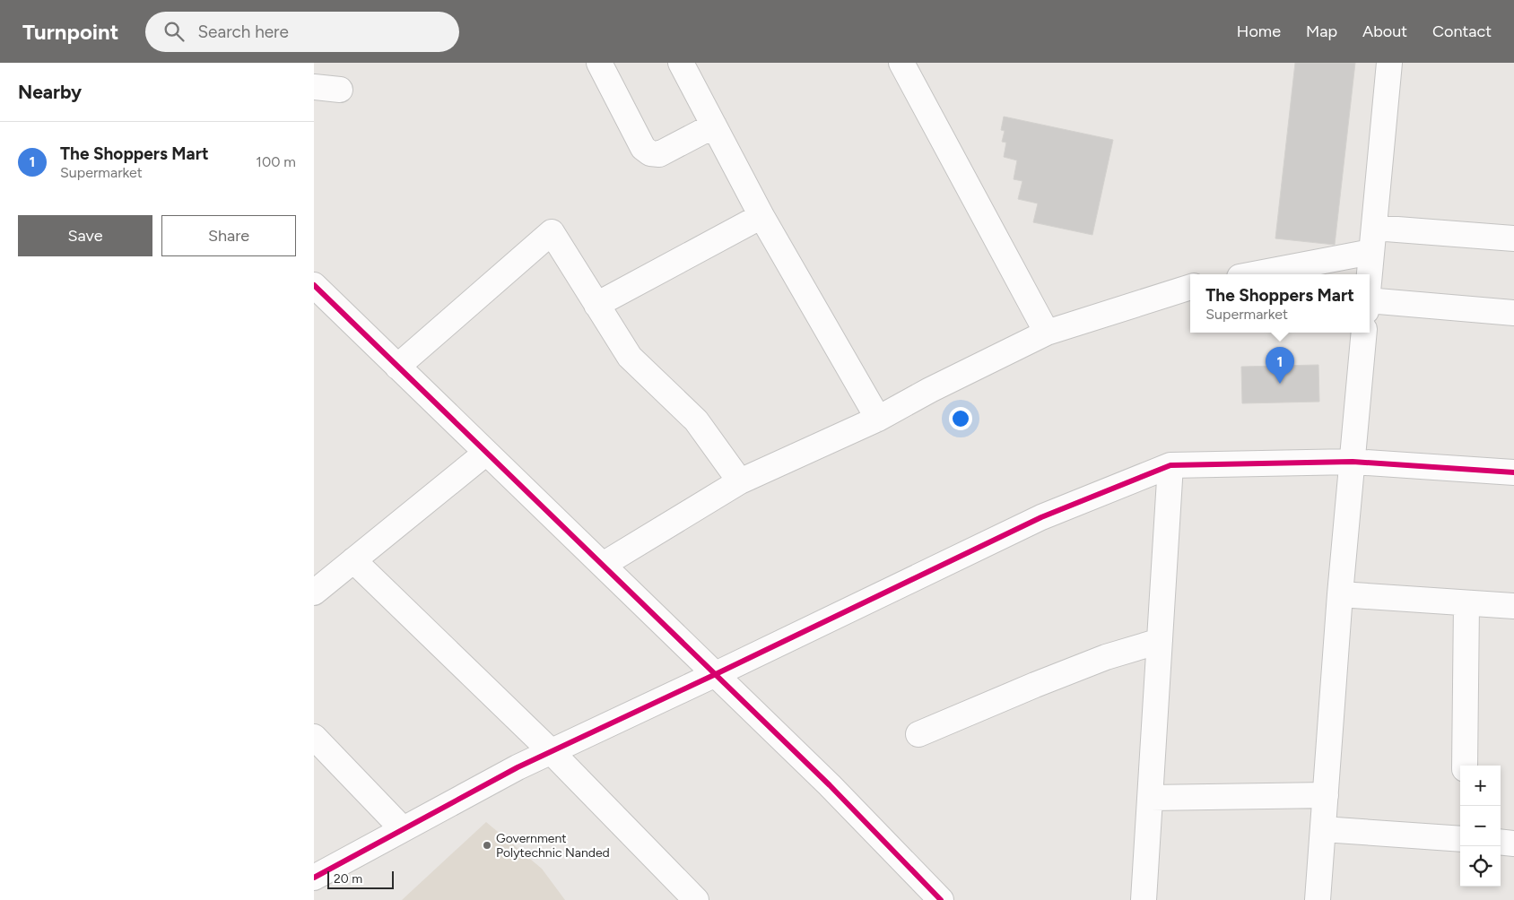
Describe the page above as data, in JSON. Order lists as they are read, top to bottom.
{
  "places": ["Government Polytechnic Nanded"],
  "scale_bar": "20 m",
  "page": {
    "header": "Turnpoint",
    "search": "Search here",
    "nav": [
      "Home",
      "Map",
      "About",
      "Contact"
    ],
    "heading": "Nearby",
    "list": [
      {
        "mark": "1",
        "name": "The Shoppers Mart",
        "note": "Supermarket",
        "value": "100 m"
      }
    ],
    "buttons": ["Save", "Share"],
    "popup": ["The Shoppers Mart", "Supermarket"],
    "pins": "1",
    "map_buttons": ["+", "−"],
    "scale": "20 m"
  }
}
